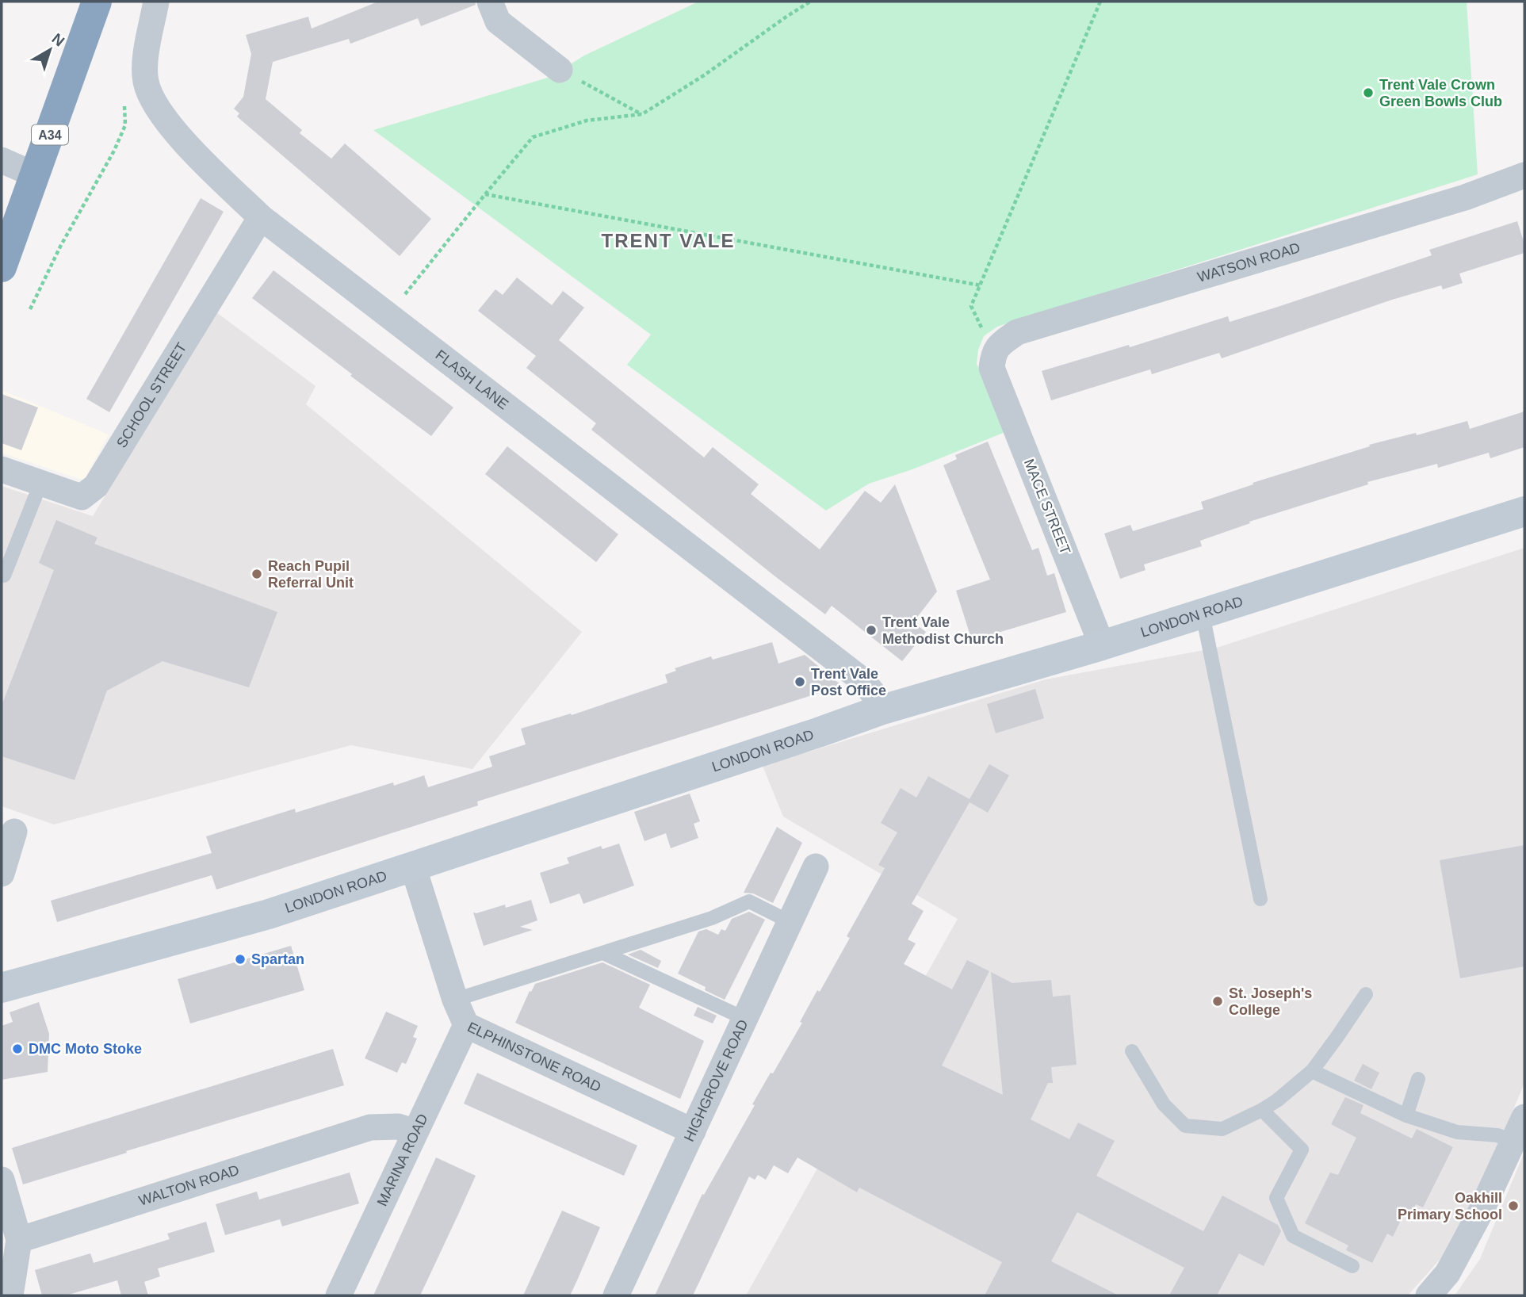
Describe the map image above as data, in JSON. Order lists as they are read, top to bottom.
{
  "streets": {
    "highway": ["A34"],
    "main road": ["LONDON ROAD"],
    "street": [
      "WATSON ROAD",
      "FLASH LANE",
      "SCHOOL STREET",
      "MACE STREET",
      "ELPHINSTONE ROAD",
      "HIGHGROVE ROAD",
      "MARINA ROAD",
      "WALTON ROAD"
    ]
  },
  "crossings": [
    ["WATSON ROAD", "MACE STREET"],
    ["FLASH LANE", "SCHOOL STREET"],
    ["FLASH LANE", "LONDON ROAD"],
    ["MACE STREET", "LONDON ROAD"],
    ["LONDON ROAD", "ELPHINSTONE ROAD"],
    ["ELPHINSTONE ROAD", "HIGHGROVE ROAD"],
    ["ELPHINSTONE ROAD", "MARINA ROAD"],
    ["MARINA ROAD", "WALTON ROAD"]
  ],
  "districts": ["TRENT VALE"],
  "places": [
    "Trent Vale Crown Green Bowls Club",
    "Reach Pupil Referral Unit",
    "Trent Vale Methodist Church",
    "Trent Vale Post Office",
    "Spartan",
    "St. Joseph's College",
    "DMC Moto Stoke",
    "Oakhill Primary School"
  ],
  "north": "top right"
}
